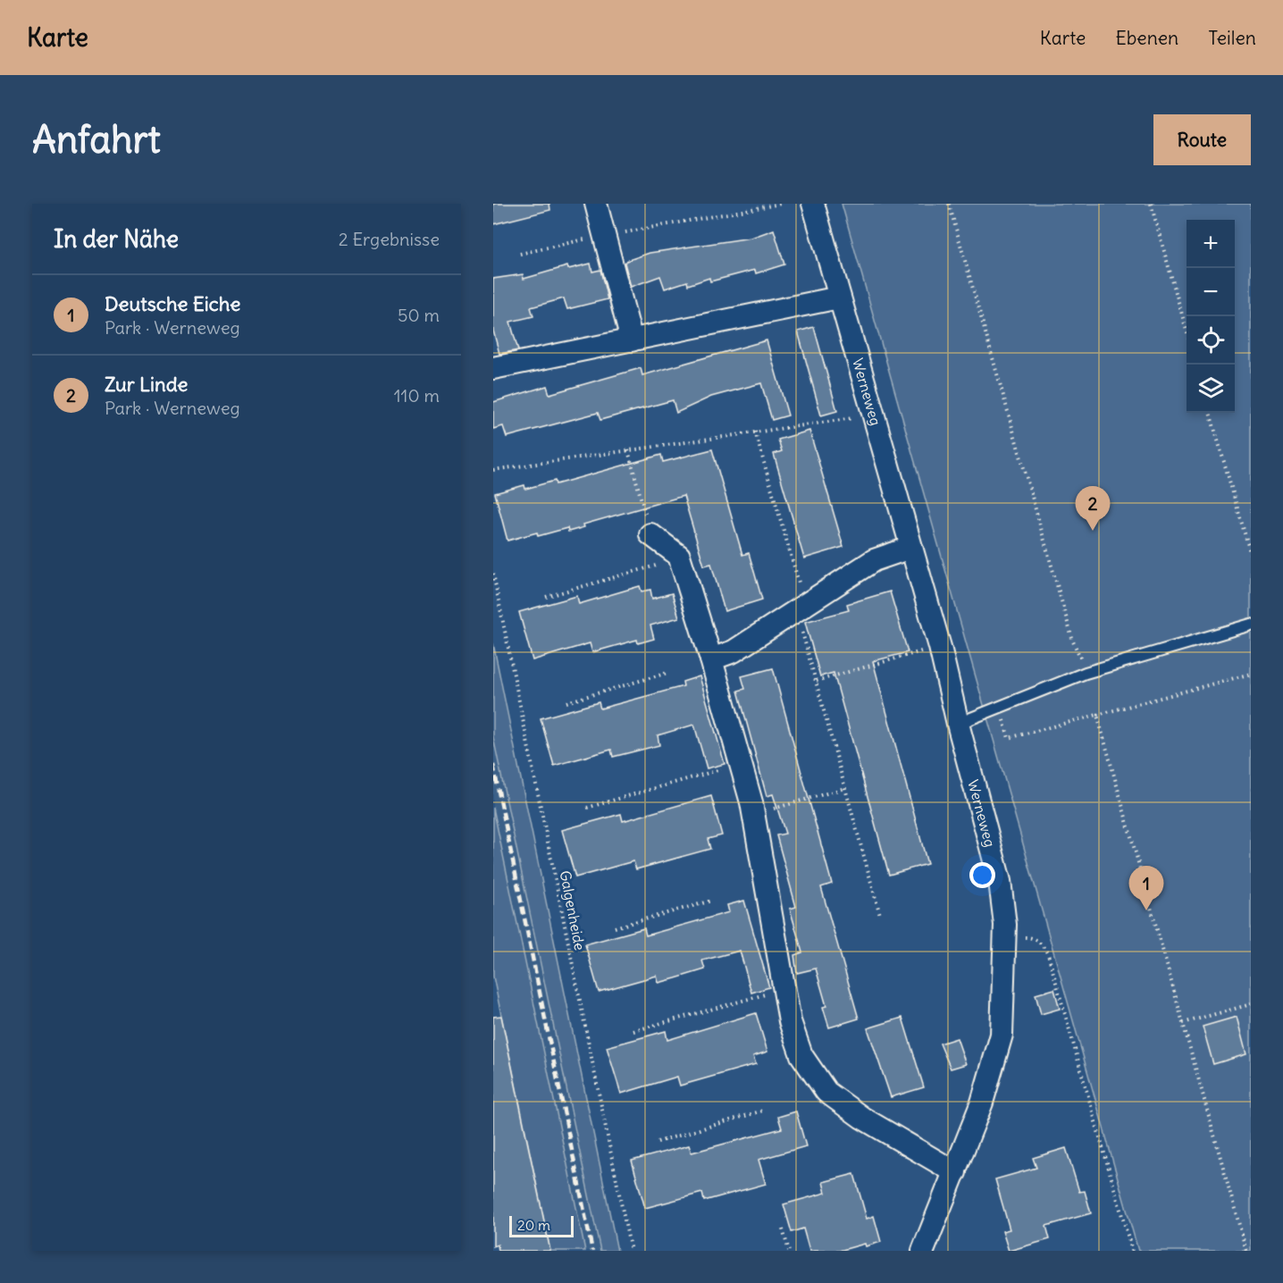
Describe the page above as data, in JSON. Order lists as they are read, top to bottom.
{
  "streets": {
    "street": ["Werneweg"],
    "path": ["Galgenheide"]
  },
  "scale_bar": "20 m",
  "page": {
    "header": "Karte",
    "nav": ["Karte", "Ebenen", "Teilen"],
    "buttons": "Route",
    "title": "Anfahrt",
    "heading": ["In der Nähe", "2 Ergebnisse"],
    "map_buttons": ["+", "−"],
    "list": [
      {
        "mark": "1",
        "name": "Deutsche Eiche",
        "note": "Park · Werneweg",
        "value": "50 m"
      },
      {
        "mark": "2",
        "name": "Zur Linde",
        "note": "Park · Werneweg",
        "value": "110 m"
      }
    ],
    "pins": ["2", "1"],
    "scale": "20 m"
  }
}
